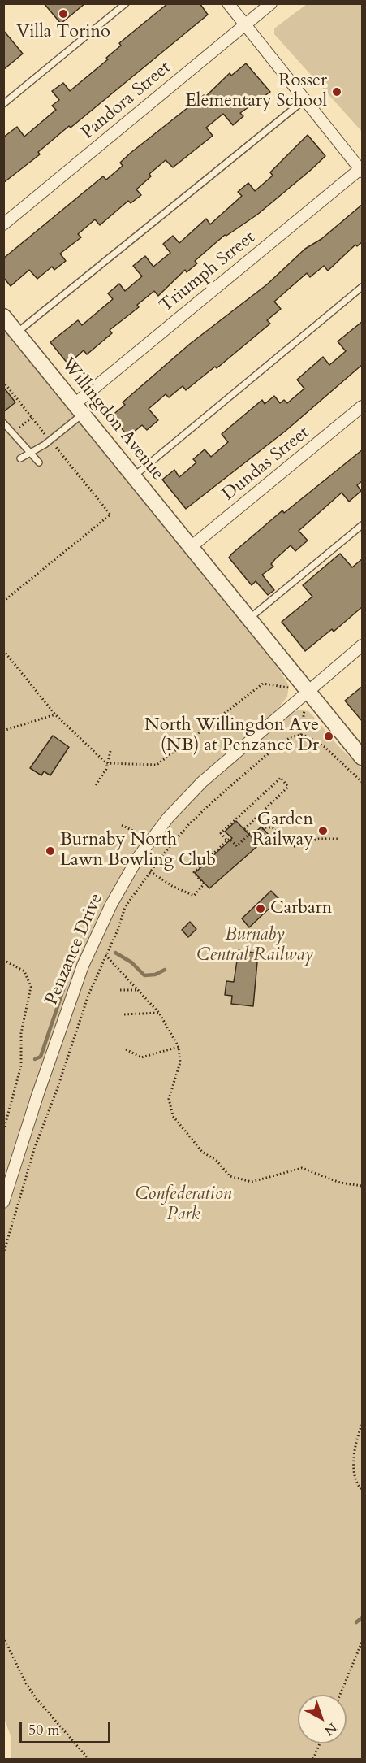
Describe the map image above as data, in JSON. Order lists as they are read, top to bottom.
{
  "streets": {
    "street": [
      "Pandora Street",
      "Triumph Street",
      "Willingdon Avenue",
      "Dundas Street",
      "Penzance Drive"
    ]
  },
  "crossings": [
    ["Triumph Street", "Willingdon Avenue"],
    ["Willingdon Avenue", "Dundas Street"],
    ["Willingdon Avenue", "Penzance Drive"]
  ],
  "parks": ["Burnaby Central Railway", "Confederation Park"],
  "places": [
    "Villa Torino",
    "Rosser Elementary School",
    "North Willingdon Ave (NB) at Penzance Dr",
    "Garden Railway",
    "Burnaby North Lawn Bowling Club",
    "Carbarn"
  ],
  "scale_bar": "50 m",
  "north": "bottom right"
}
